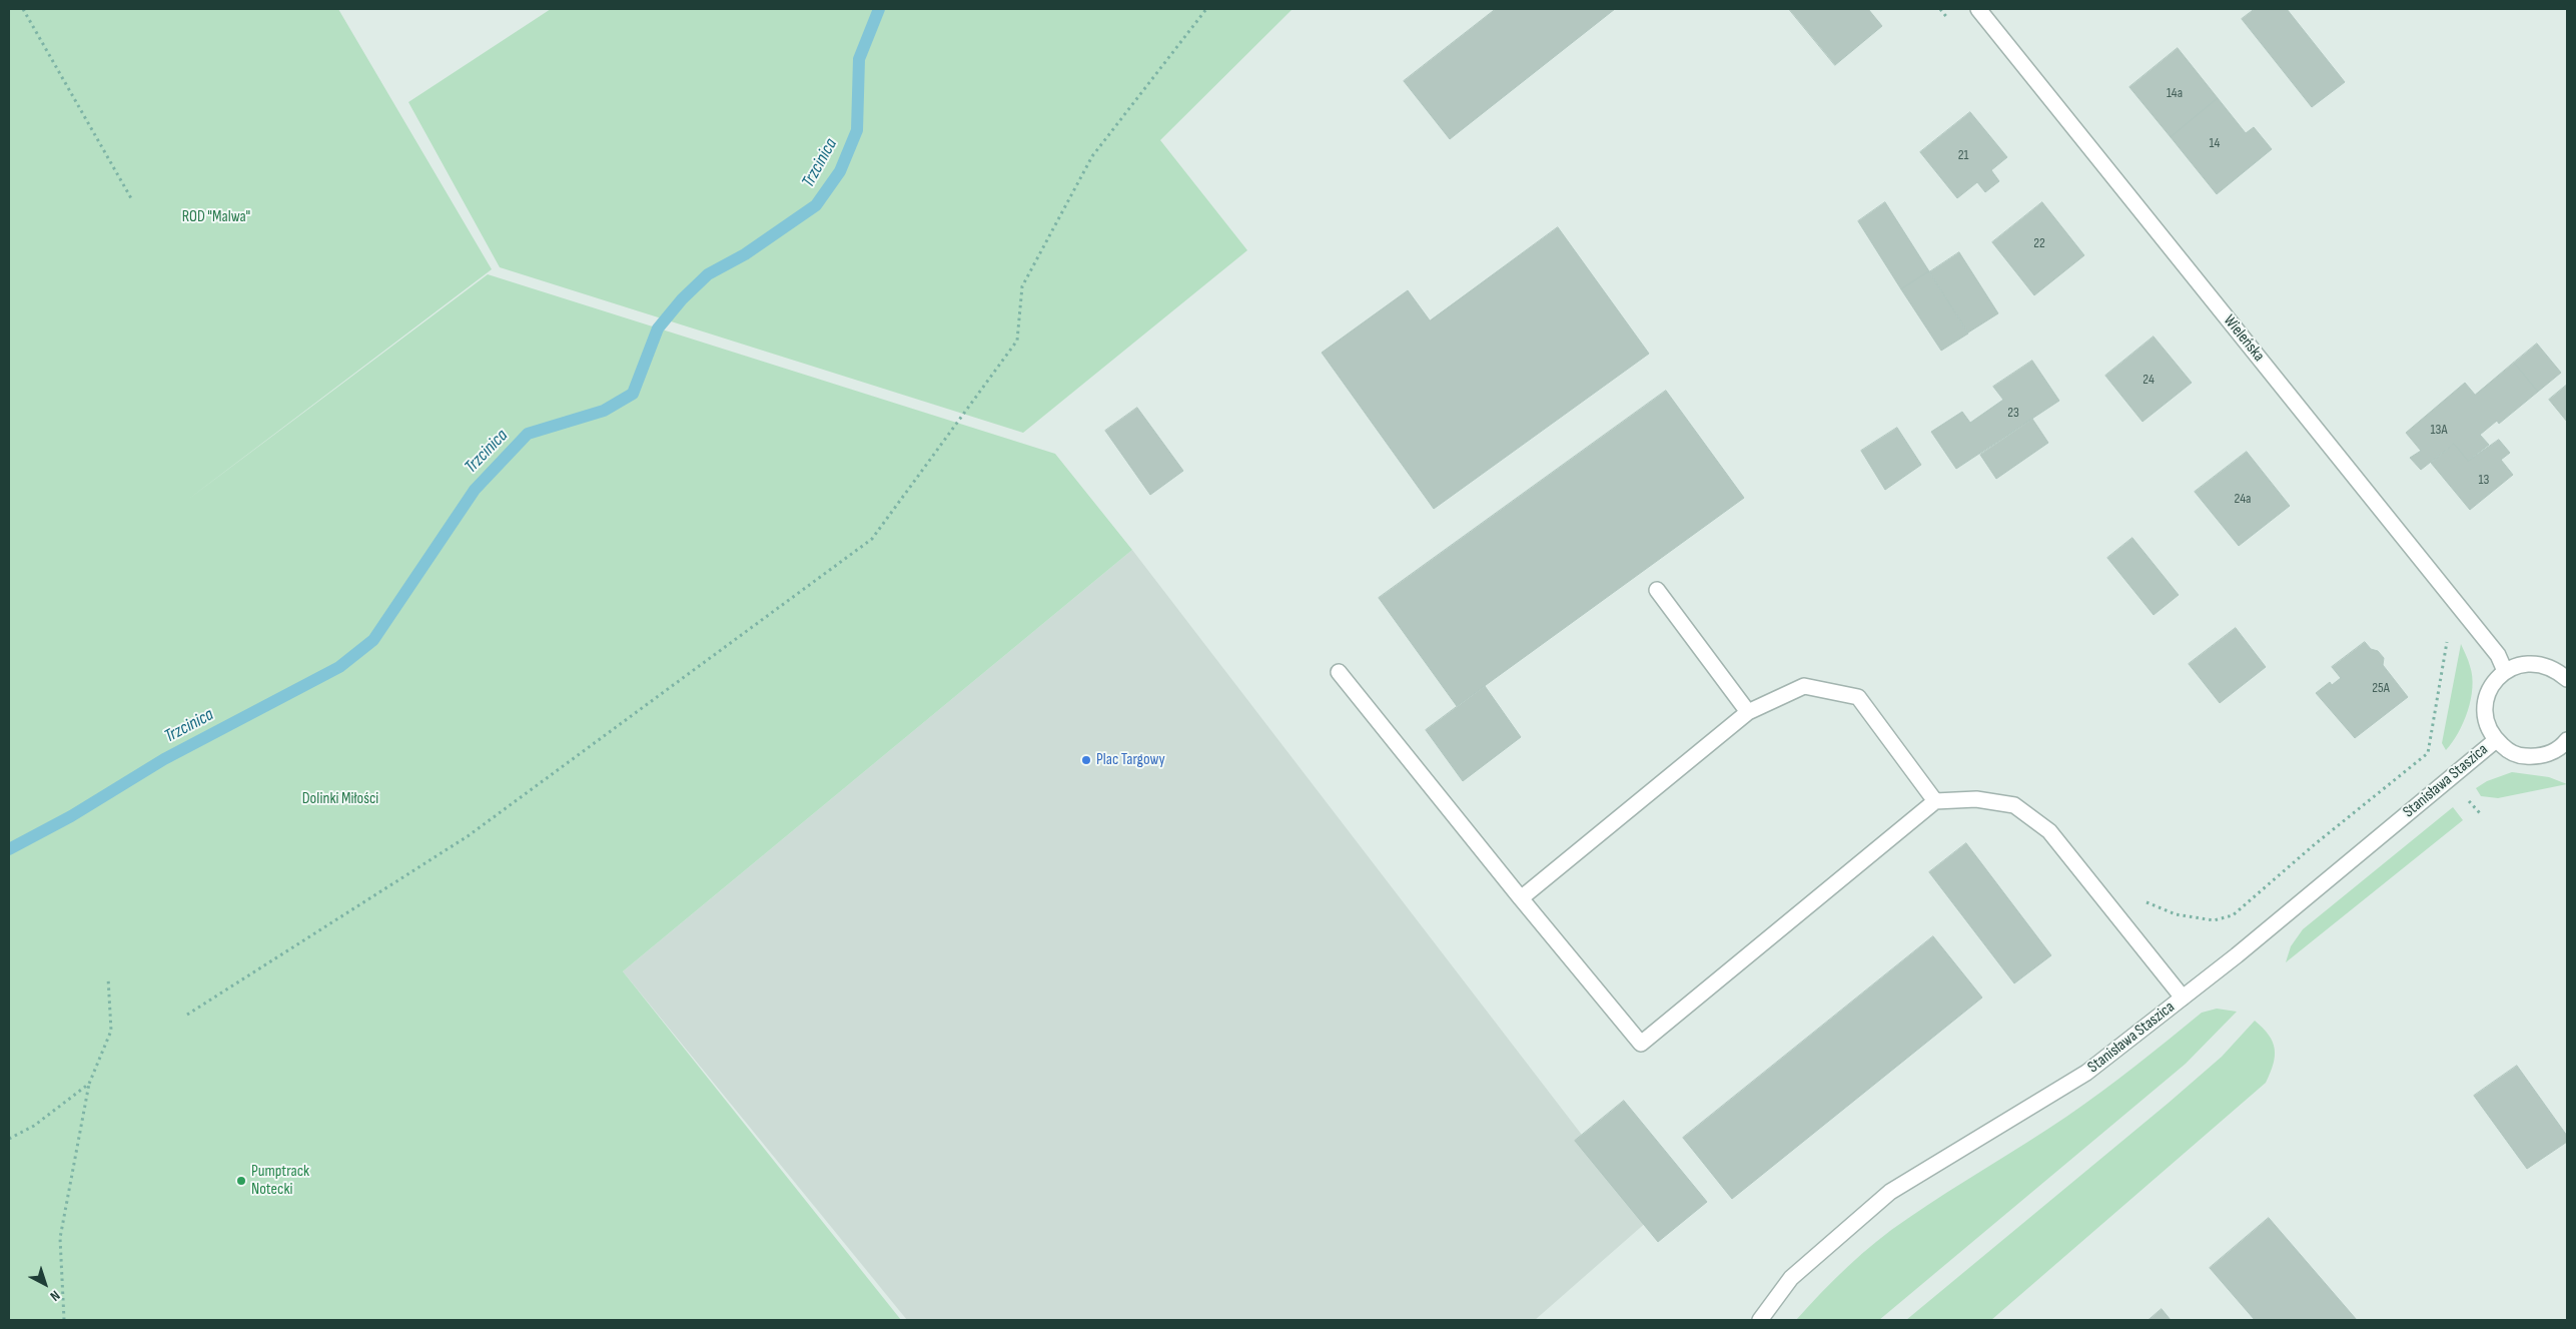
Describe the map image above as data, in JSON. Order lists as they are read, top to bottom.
{
  "streets": {
    "street": ["Wieleńska", "Stanisława Staszica"]
  },
  "water": ["Trzcinica"],
  "parks": ["ROD \"Malwa\"", "Dolinki Miłości"],
  "places": ["Plac Targowy", "Pumptrack Notecki"],
  "house_numbers": [
    "14a",
    "14",
    "21",
    "22",
    "24",
    "23",
    "13A",
    "13",
    "24a",
    "25A"
  ],
  "north": "bottom right"
}
